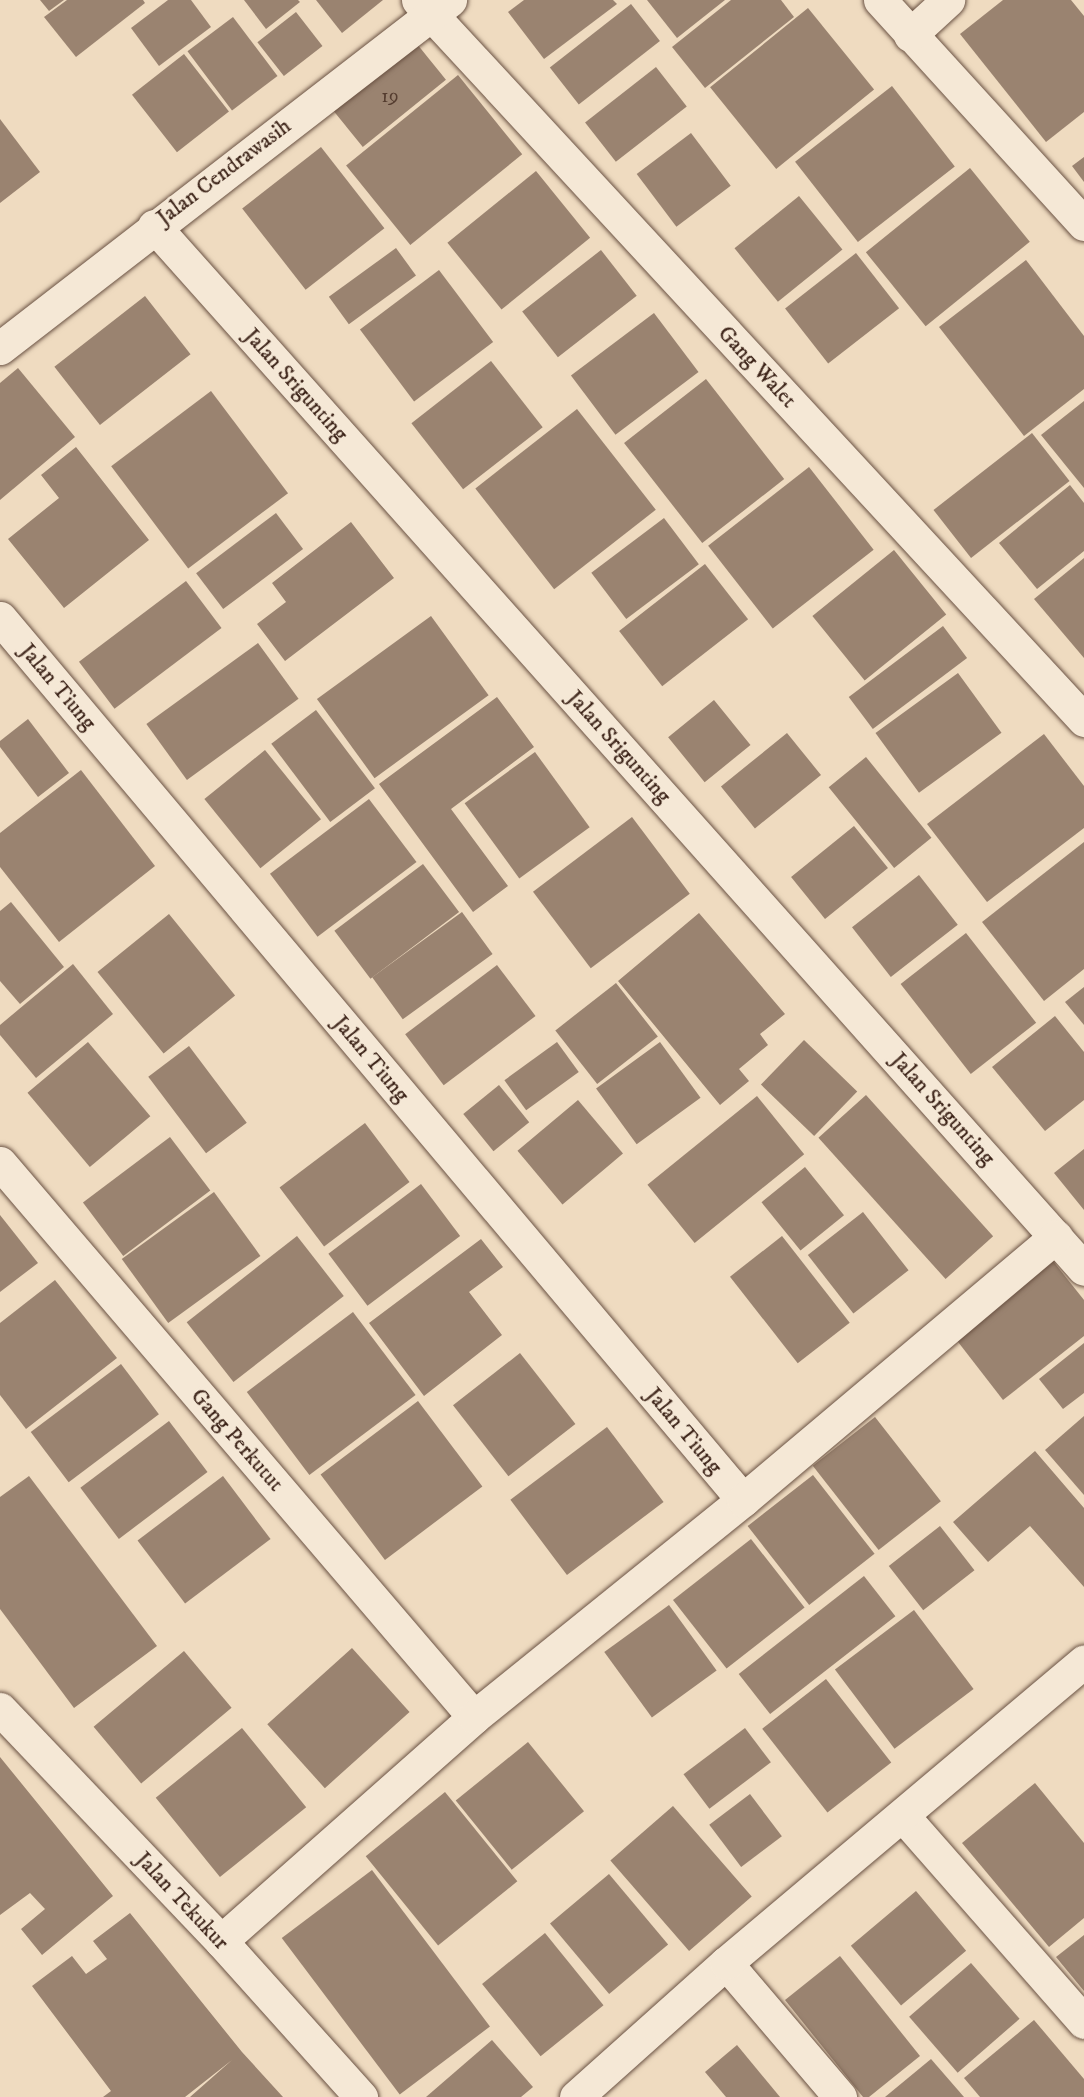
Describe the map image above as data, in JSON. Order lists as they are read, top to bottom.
{
  "streets": {
    "street": [
      "Jalan Cendrawasih",
      "Gang Walet",
      "Jalan Srigunting",
      "Jalan Tiung",
      "Gang Perkutut",
      "Jalan Tekukur"
    ]
  },
  "crossings": [
    ["Jalan Cendrawasih", "Gang Walet"],
    ["Jalan Cendrawasih", "Jalan Srigunting"]
  ],
  "house_numbers": ["19"]
}
